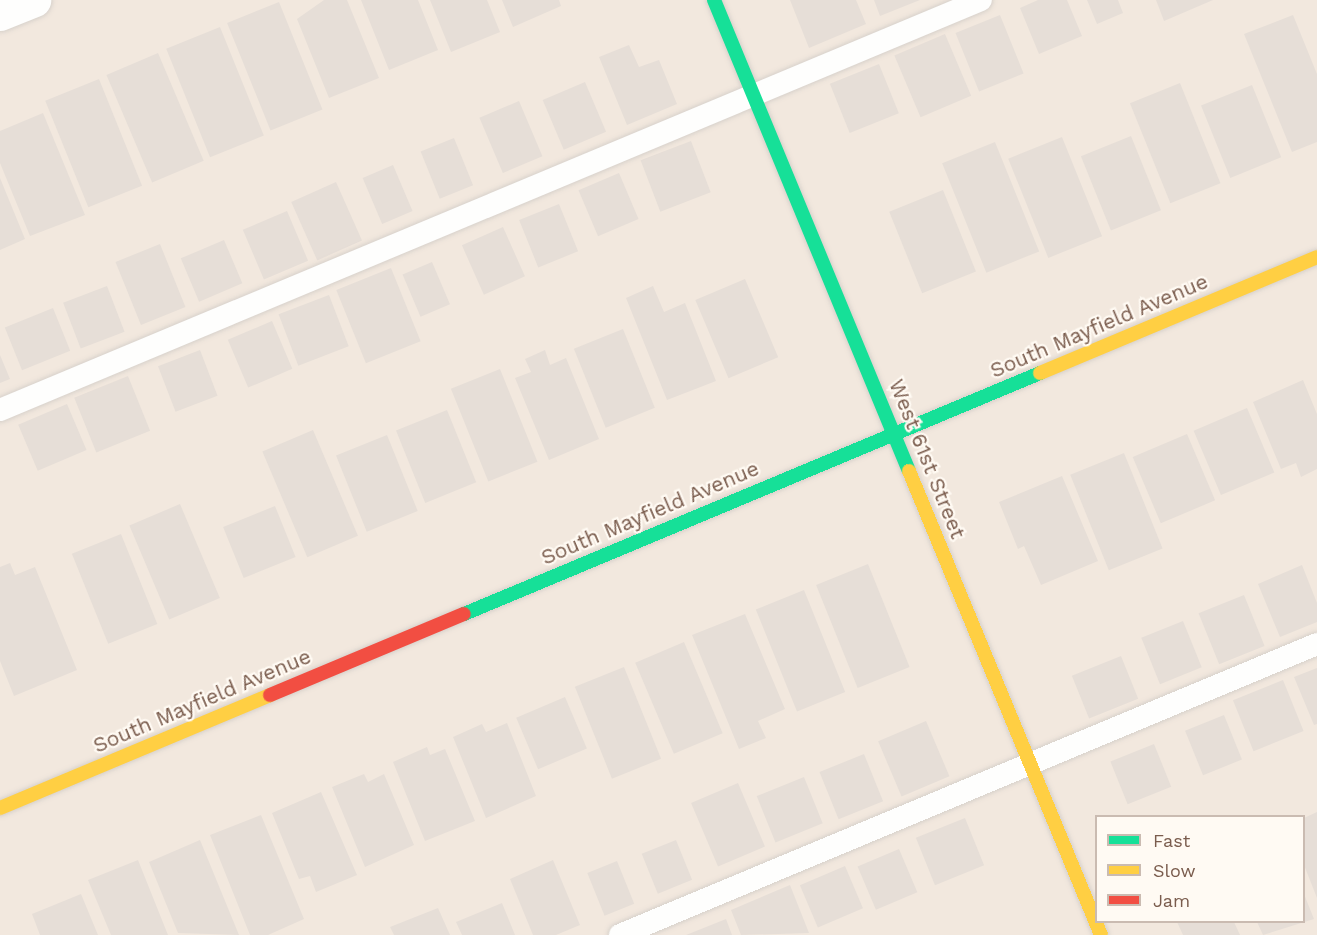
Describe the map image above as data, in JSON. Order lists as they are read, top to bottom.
{
  "streets": {
    "street": ["South Mayfield Avenue", "West 61st Street"]
  },
  "crossings": [
    ["South Mayfield Avenue", "West 61st Street"]
  ],
  "legend": ["Fast", "Slow", "Jam"]
}
